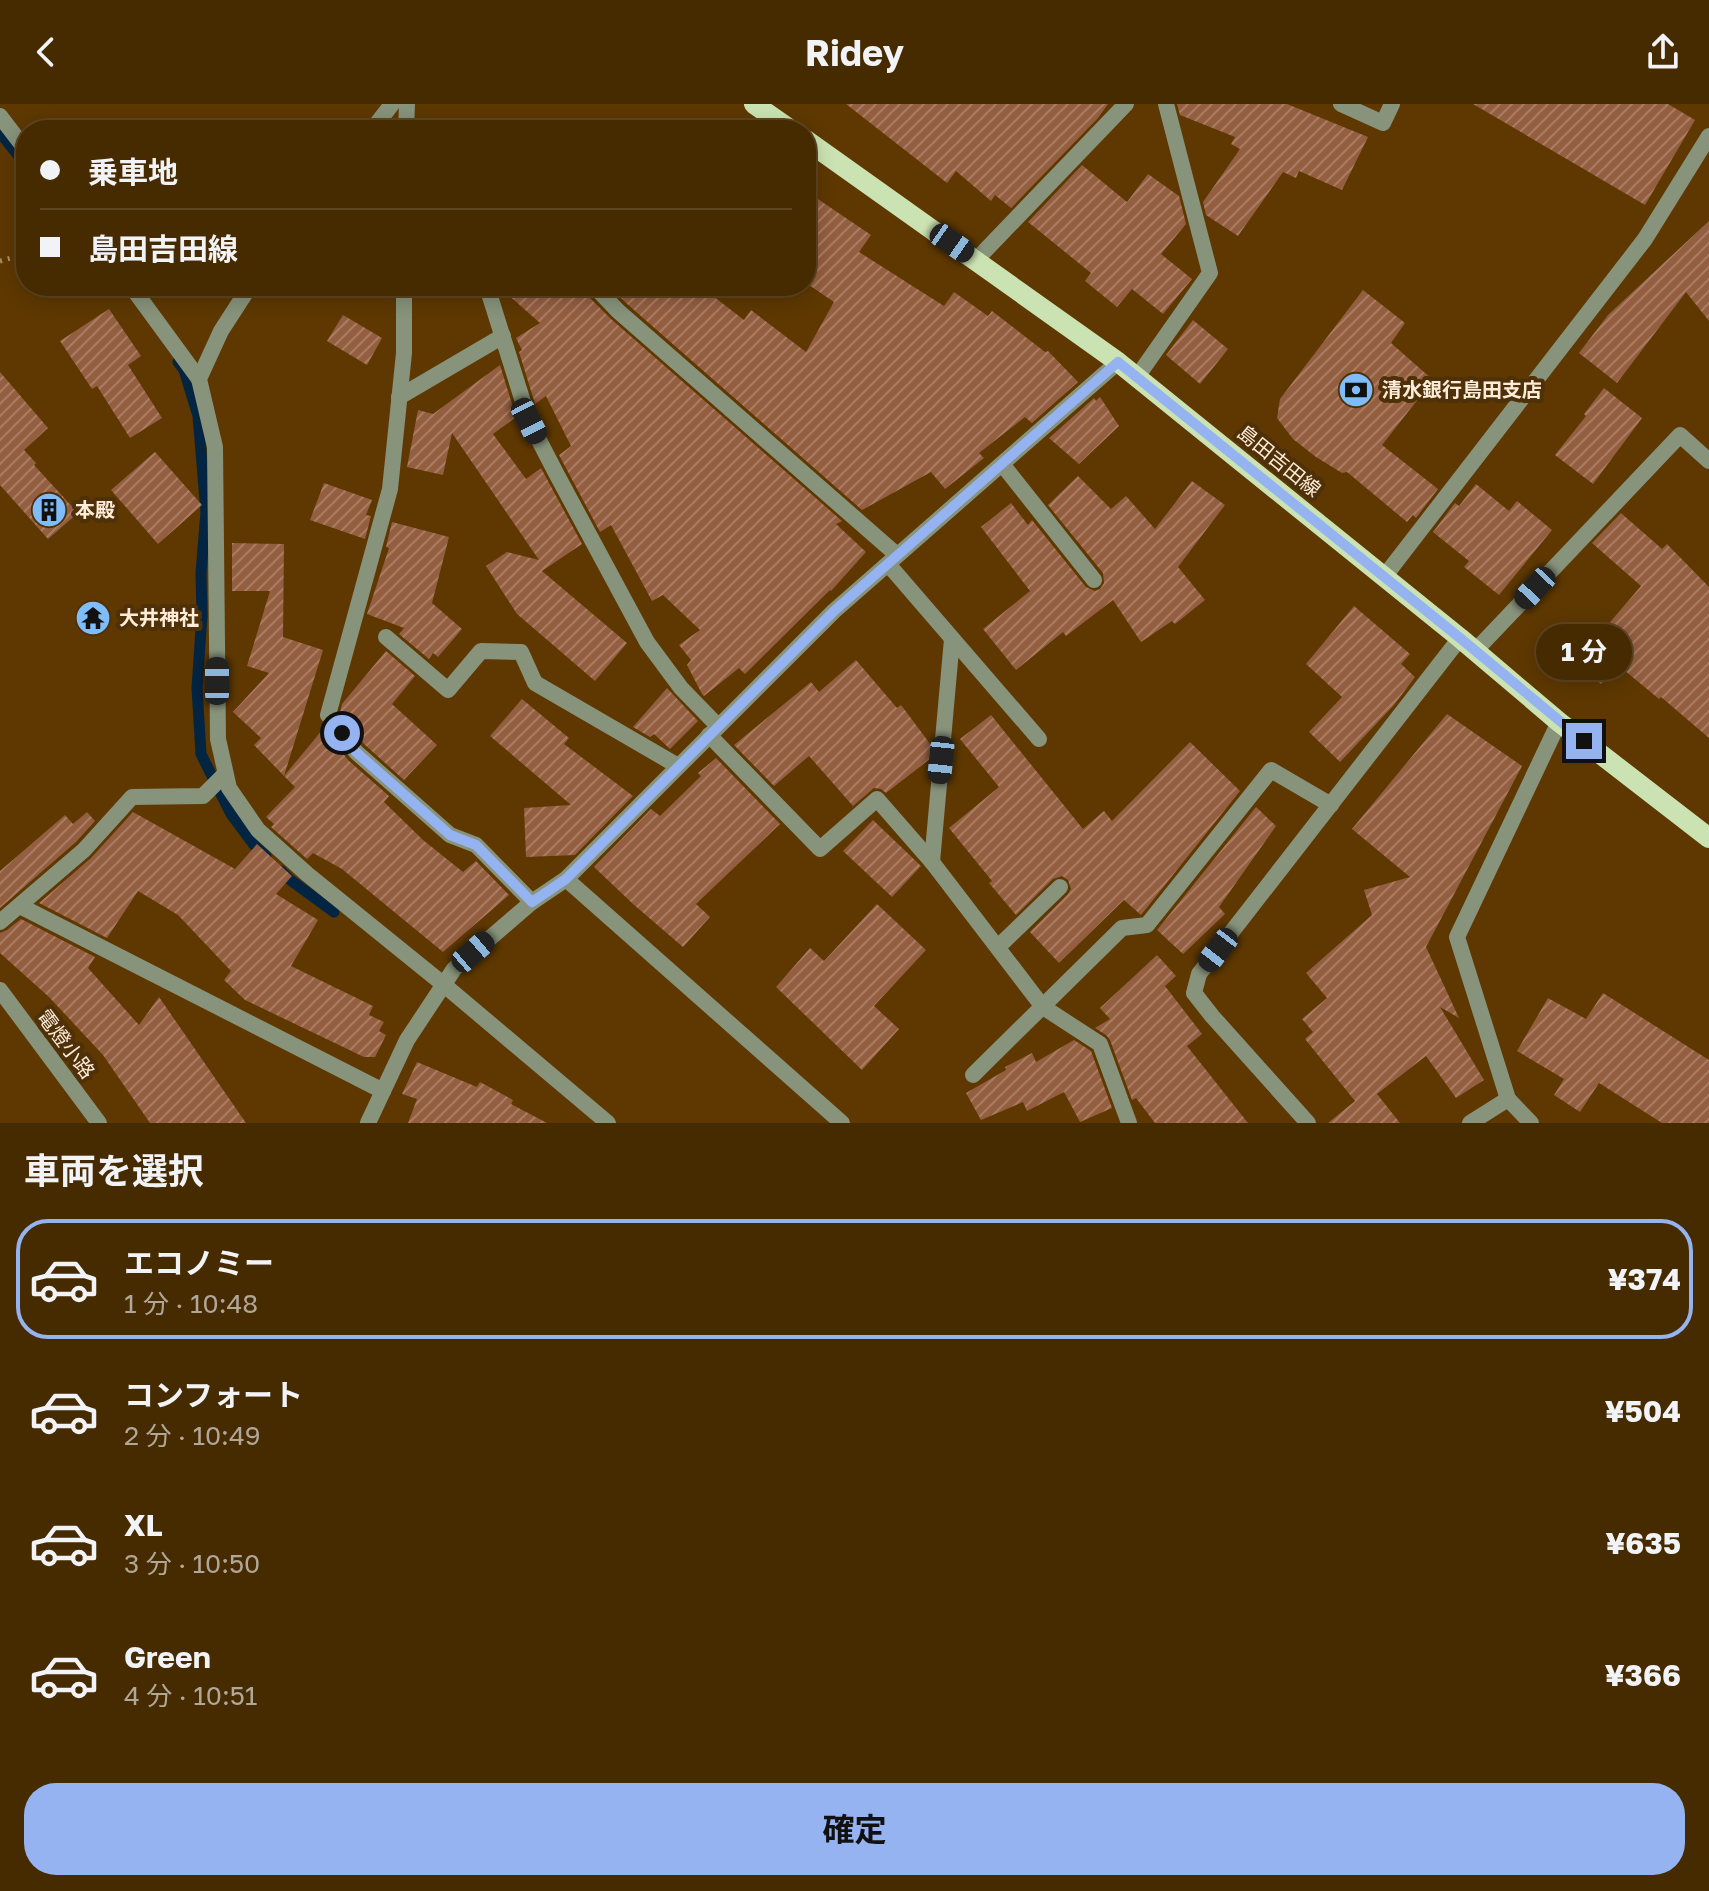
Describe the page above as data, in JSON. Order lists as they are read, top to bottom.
{
  "streets": {
    "main road": ["島田吉田線"],
    "street": ["電燈小路"]
  },
  "places": {
    "bank": ["清水銀行島田支店"],
    "building": ["本殿"],
    "temple": ["大井神社"]
  },
  "page": {
    "header": "Ridey",
    "banner": ["乗車地", "島田吉田線"],
    "bubble": "1 分",
    "heading": "車両を選択",
    "list": [
      {
        "name": "エコノミー",
        "note": "1 分 · 10:48",
        "value": "¥374"
      },
      {
        "name": "コンフォート",
        "note": "2 分 · 10:49",
        "value": "¥504"
      },
      {
        "name": "XL",
        "note": "3 分 · 10:50",
        "value": "¥635"
      },
      {
        "name": "Green",
        "note": "4 分 · 10:51",
        "value": "¥366"
      }
    ],
    "buttons": "確定"
  }
}
